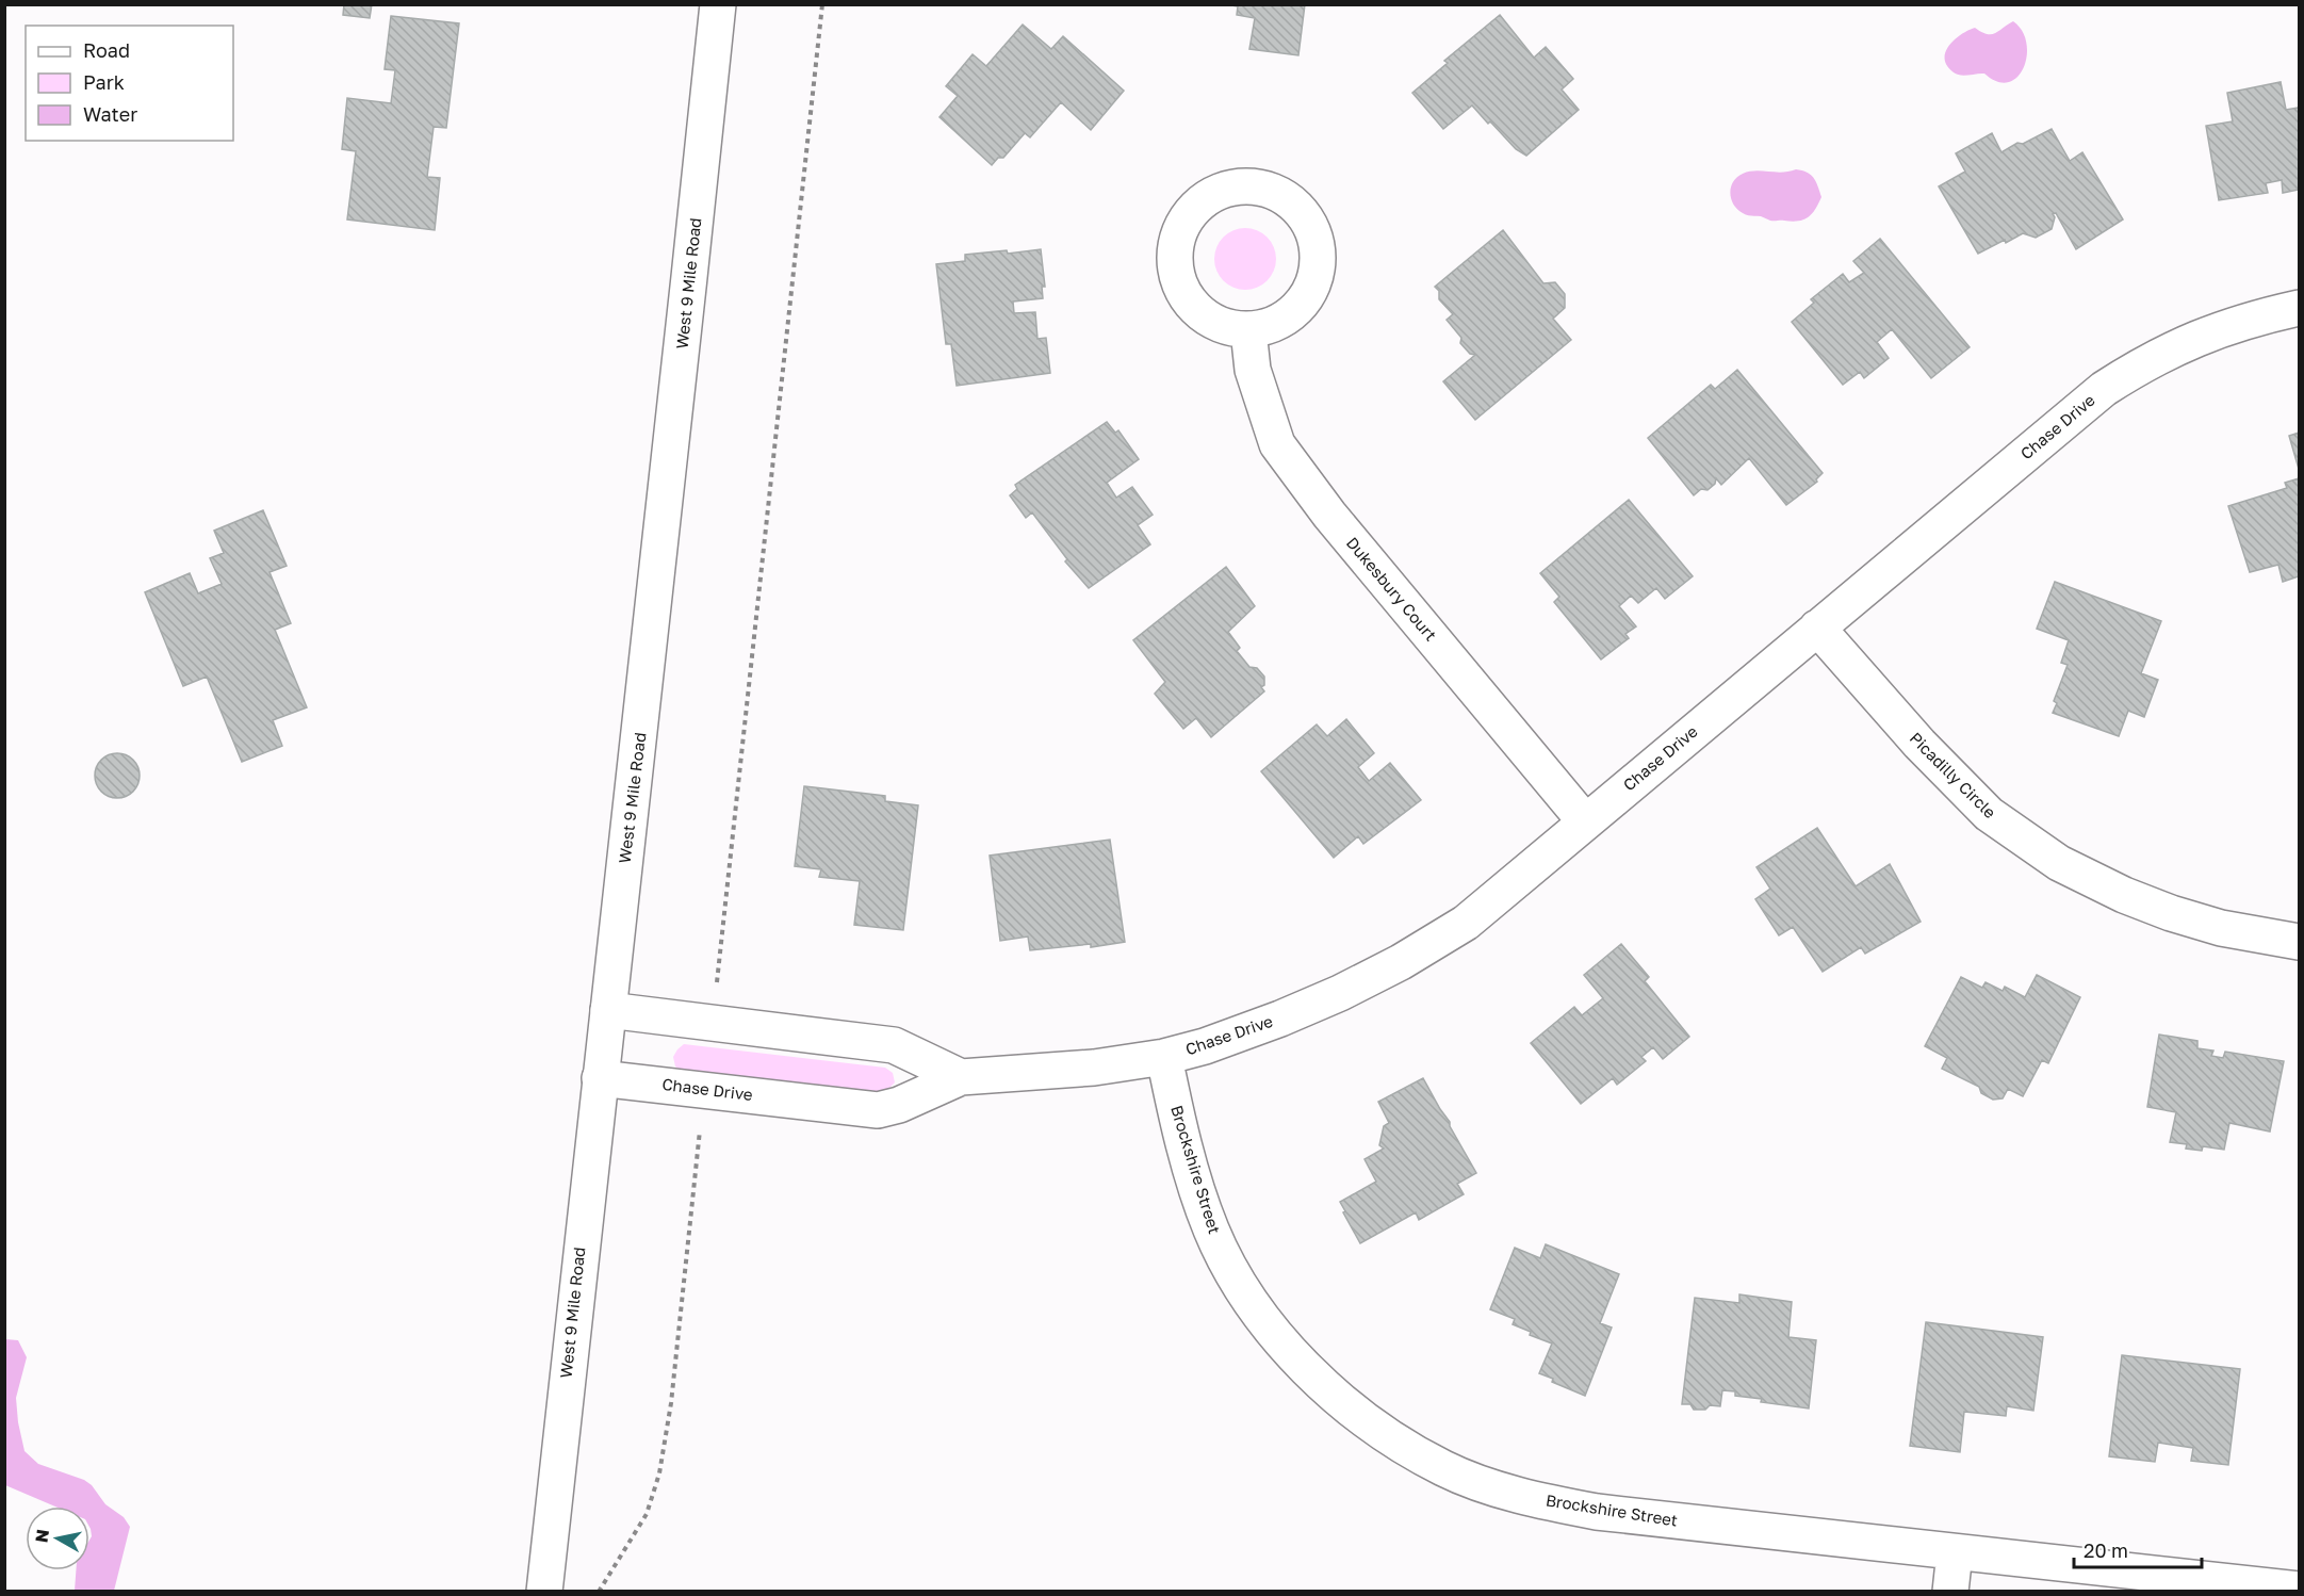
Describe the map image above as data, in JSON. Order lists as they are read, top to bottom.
{
  "streets": {
    "street": [
      "West 9 Mile Road",
      "Chase Drive",
      "Dukesbury Court",
      "Picadilly Circle",
      "Brockshire Street"
    ]
  },
  "crossings": [
    ["West 9 Mile Road", "Chase Drive"],
    ["Chase Drive", "Dukesbury Court"],
    ["Chase Drive", "Picadilly Circle"],
    ["Chase Drive", "Brockshire Street"]
  ],
  "legend": ["Road", "Park", "Water"],
  "scale_bar": "20 m",
  "north": "left"
}
